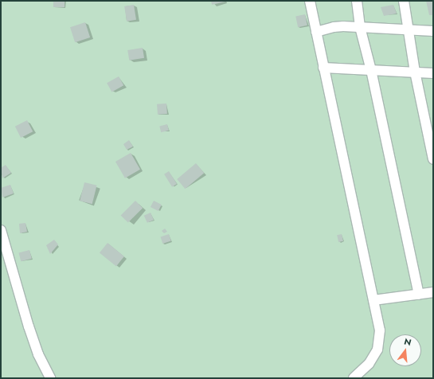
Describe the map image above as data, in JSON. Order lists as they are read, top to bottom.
{
  "north": "top"
}
